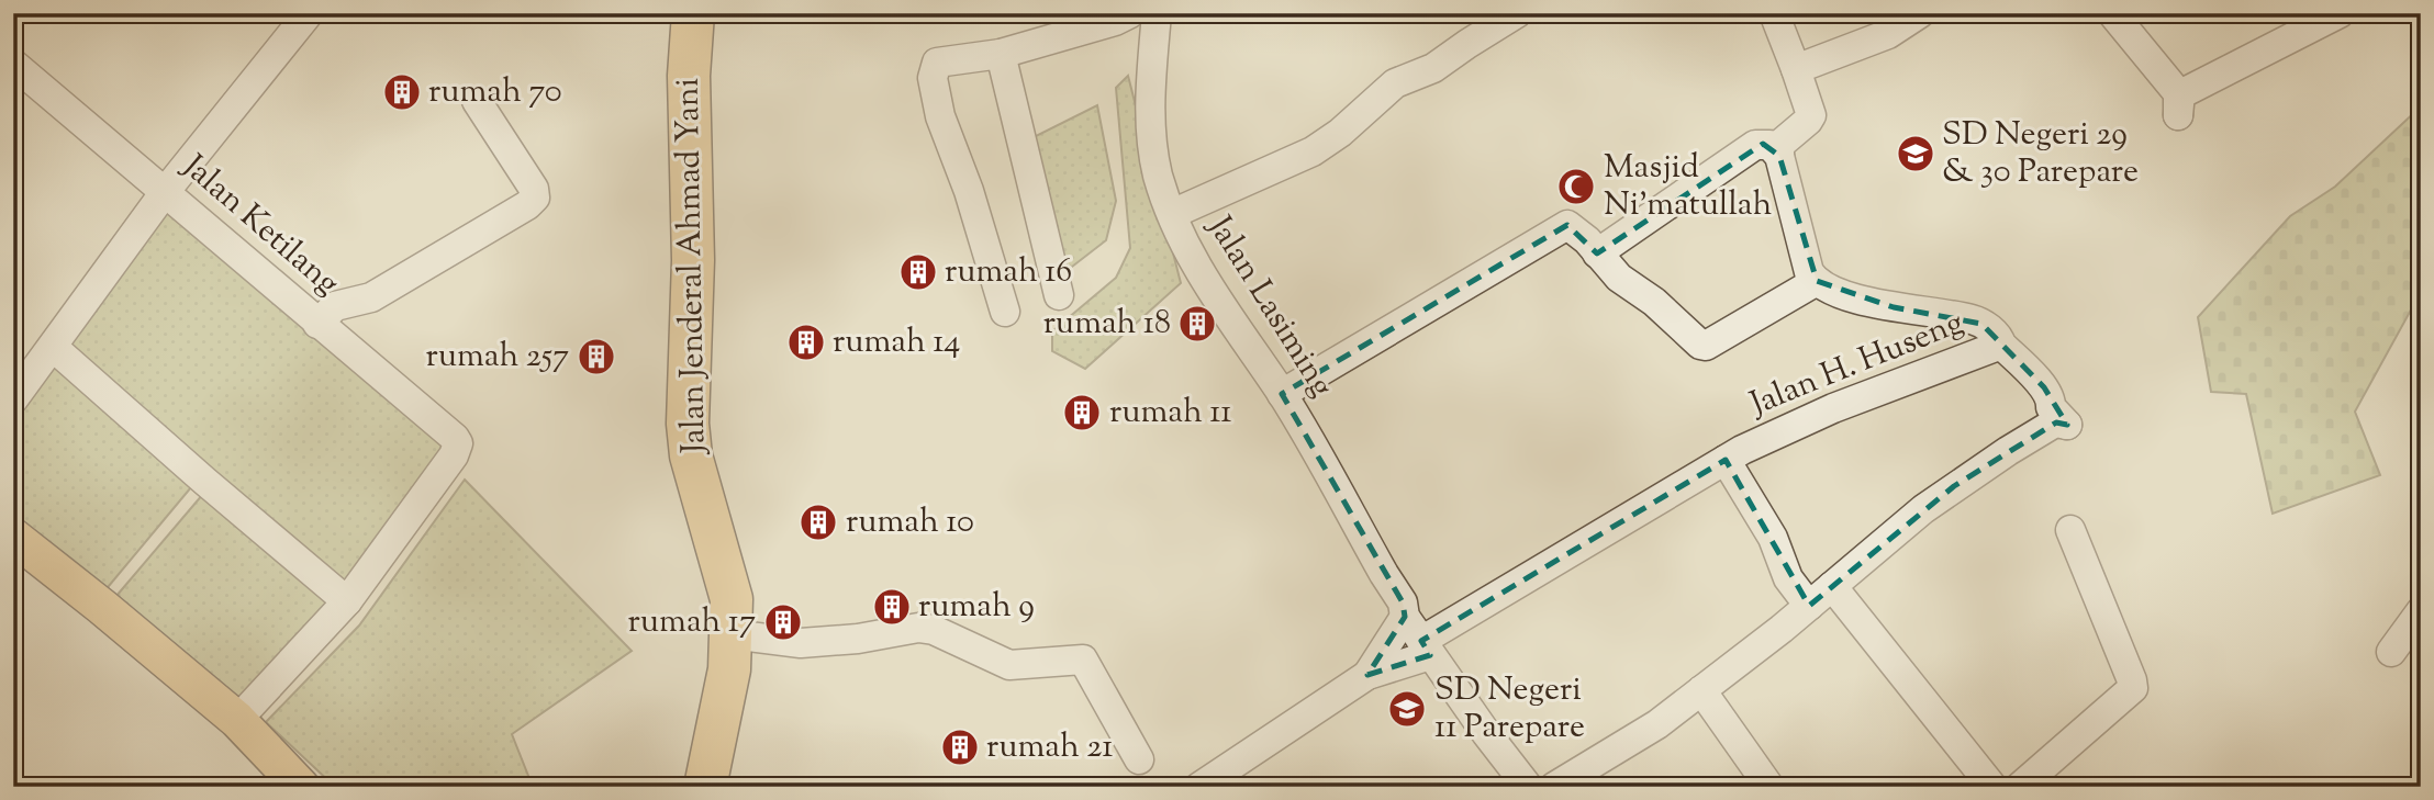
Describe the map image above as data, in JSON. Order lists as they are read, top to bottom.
{
  "streets": {
    "highway": ["Jalan Jenderal Ahmad Yani"],
    "street": ["Jalan Ketilang", "Jalan Lasiming", "Jalan H. Huseng"]
  },
  "crossings": [
    ["Jalan Lasiming", "Jalan H. Huseng"]
  ],
  "places": {
    "building": [
      "rumah 70",
      "rumah 16",
      "rumah 18",
      "rumah 14",
      "rumah 257",
      "rumah 11",
      "rumah 10",
      "rumah 9",
      "rumah 17",
      "rumah 21"
    ],
    "school or university": ["SD Negeri 29 & 30 Parepare", "SD Negeri 11 Parepare"],
    "mosque": ["Masjid Ni'matullah"]
  }
}
